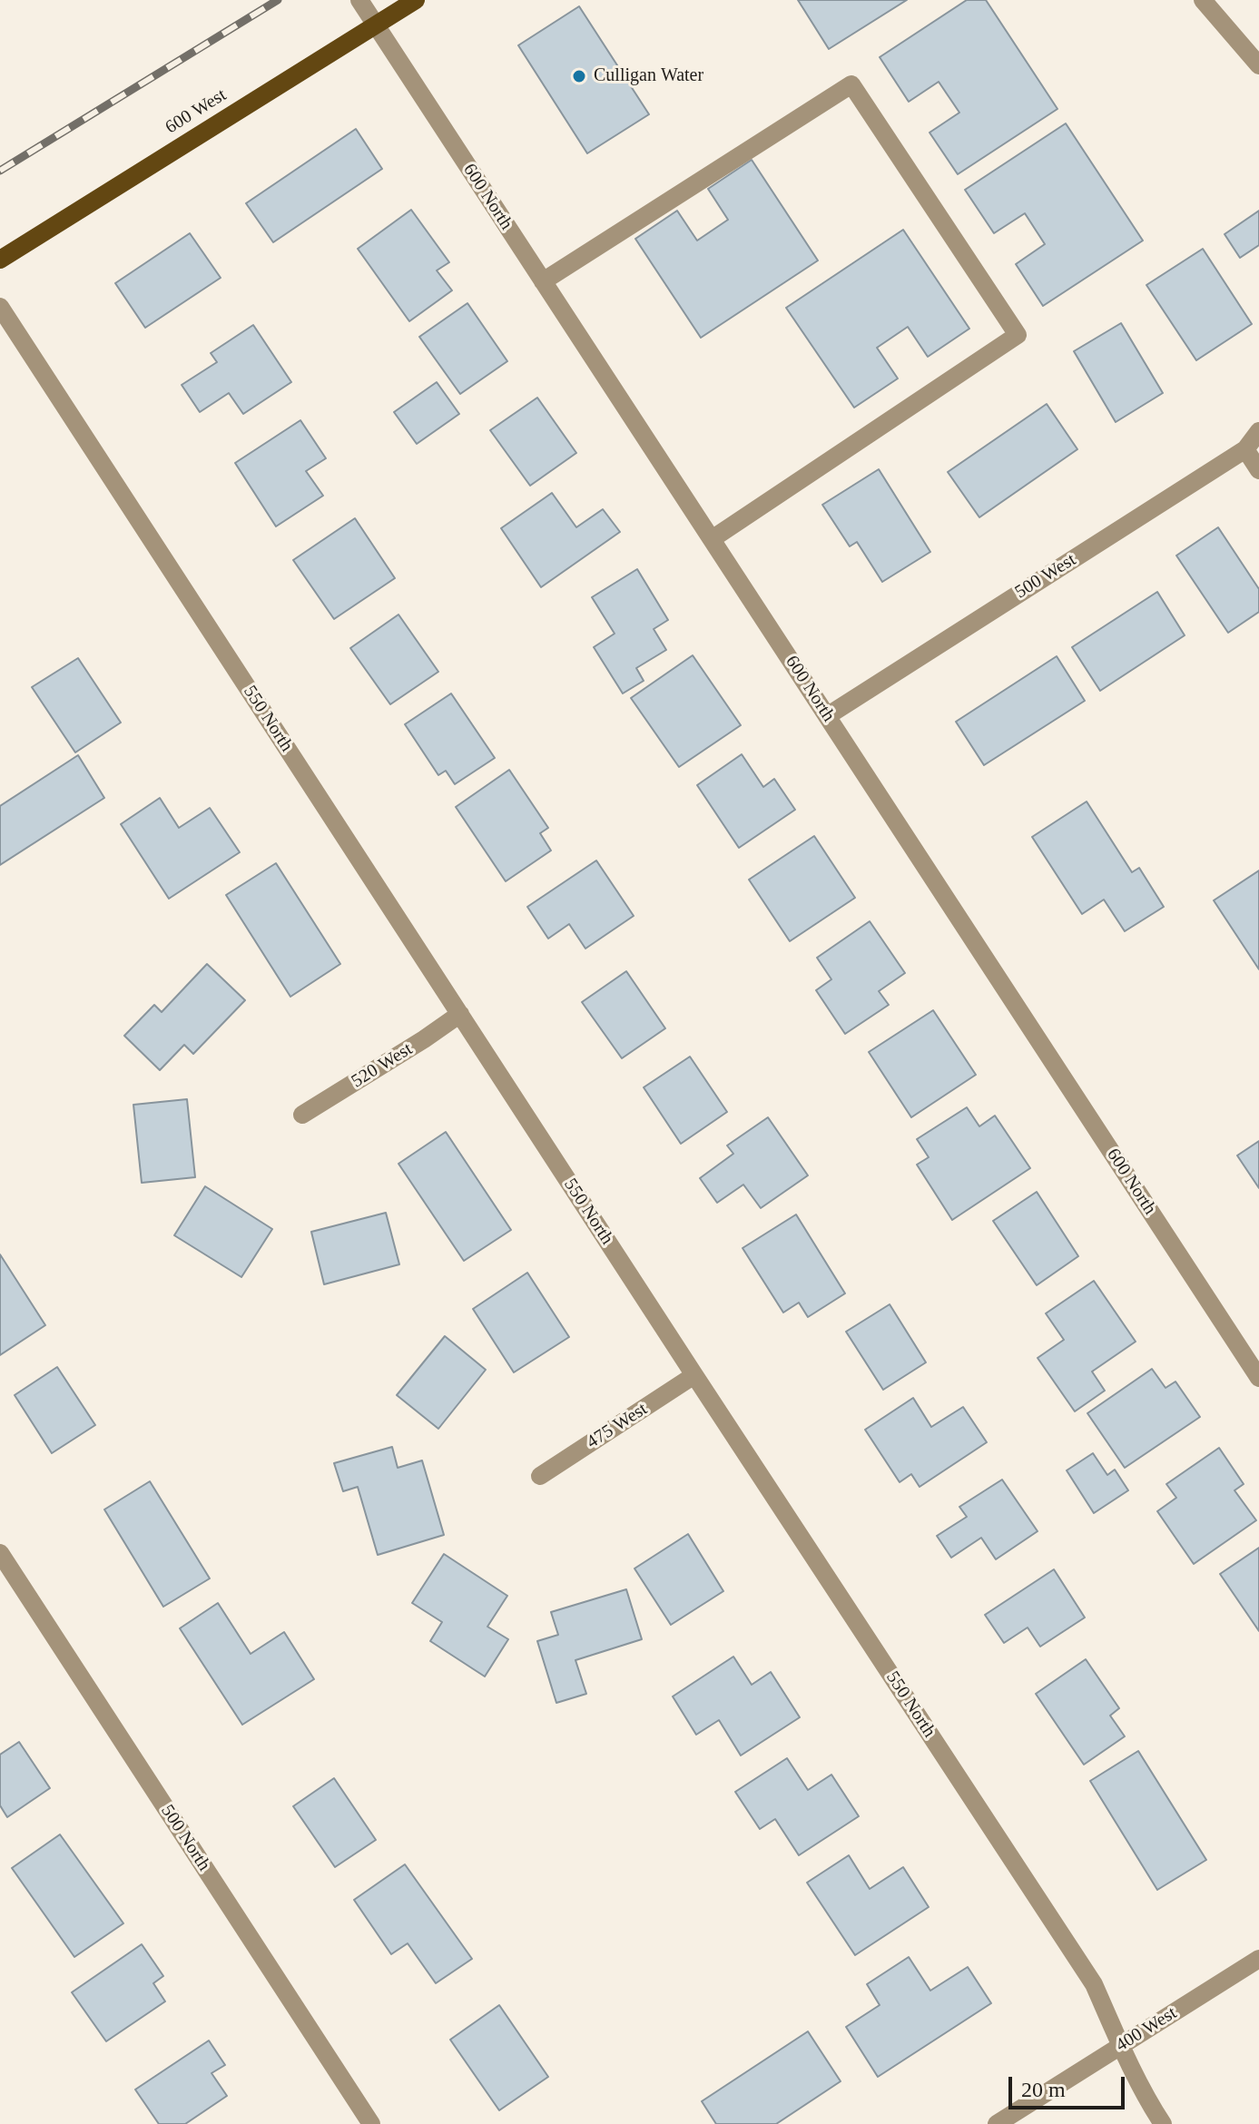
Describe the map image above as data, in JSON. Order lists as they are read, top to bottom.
{
  "streets": {
    "main road": ["600 West"],
    "street": [
      "600 North",
      "500 West",
      "550 North",
      "520 West",
      "475 West",
      "500 North",
      "400 West"
    ]
  },
  "crossings": [
    ["600 West", "600 North"],
    ["600 North", "500 West"],
    ["550 North", "520 West"],
    ["550 North", "475 West"],
    ["550 North", "400 West"]
  ],
  "places": ["Culligan Water"],
  "scale_bar": "20 m"
}
